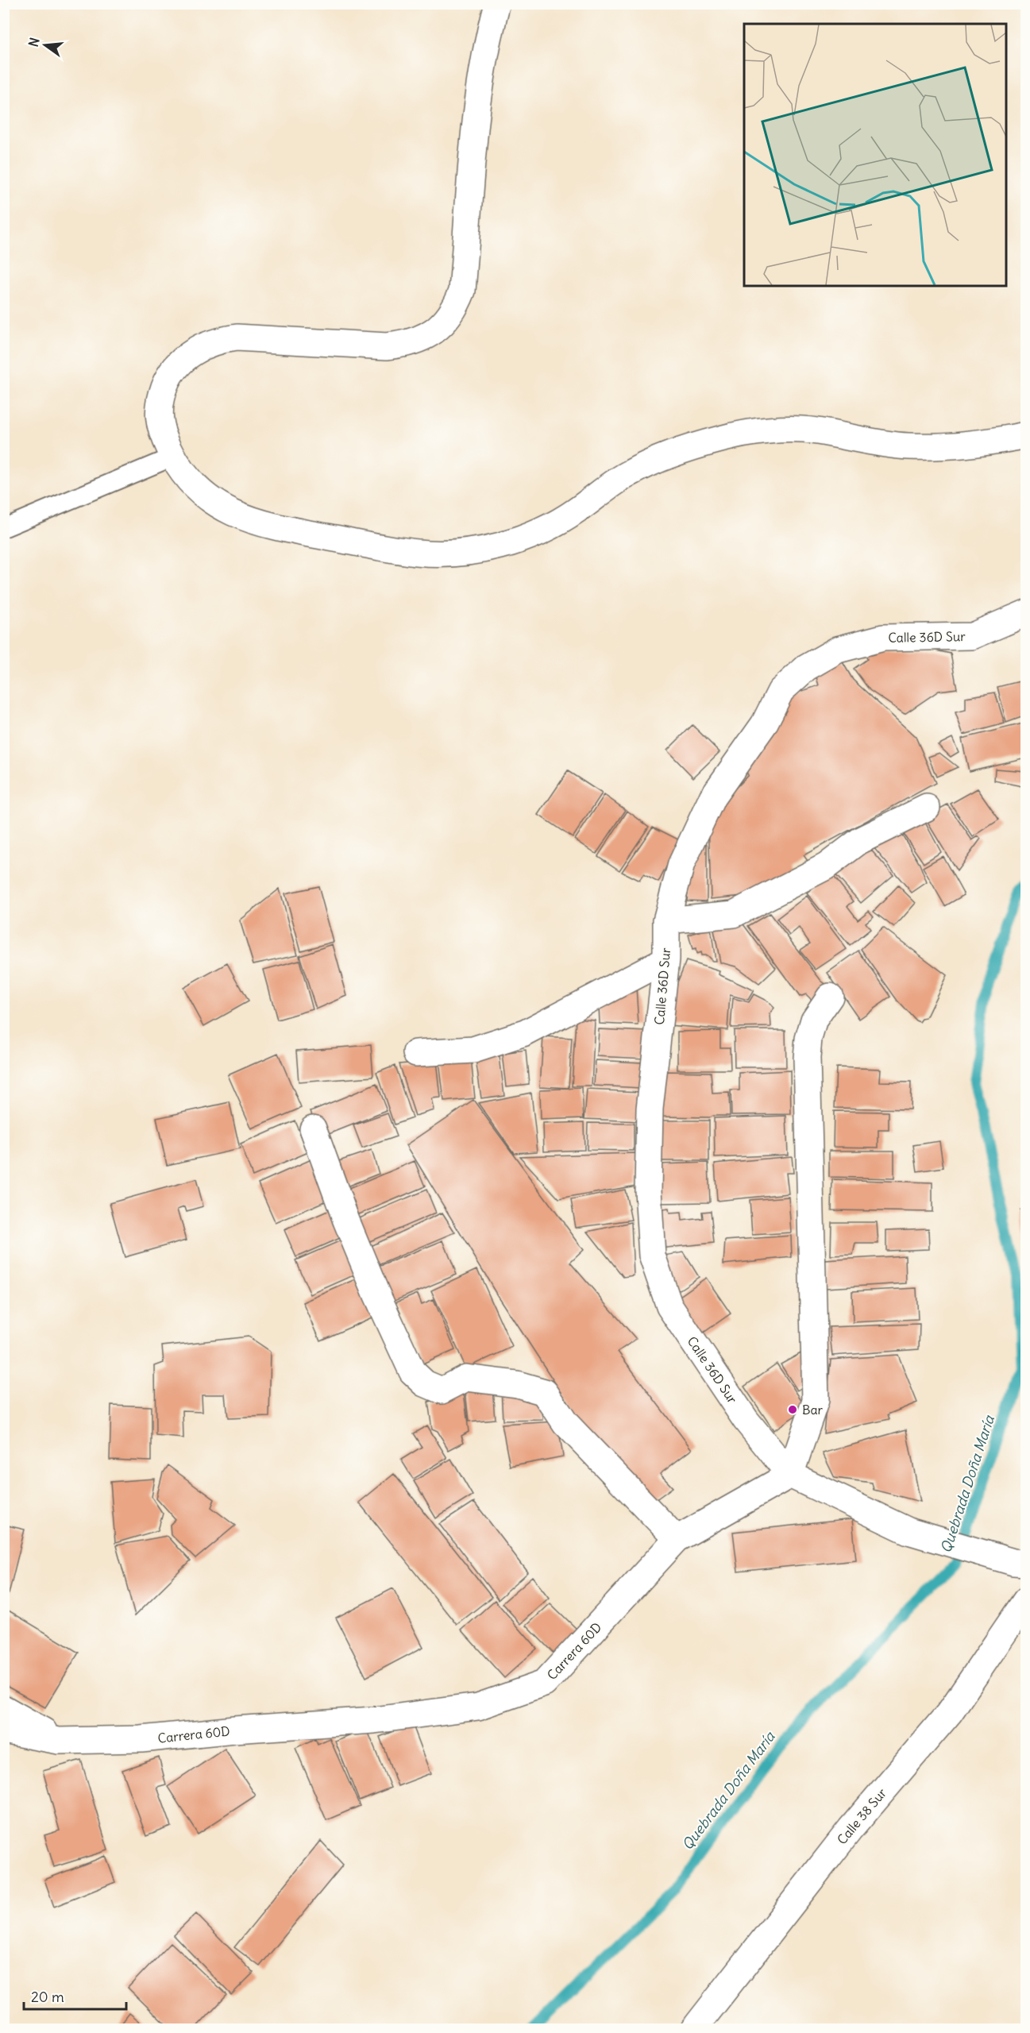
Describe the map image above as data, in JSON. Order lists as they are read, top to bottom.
{
  "streets": {
    "street": ["Calle 36D Sur", "Carrera 60D", "Calle 38 Sur"]
  },
  "crossings": [
    ["Calle 36D Sur", "Carrera 60D"]
  ],
  "water": ["Quebrada Doña María"],
  "places": ["Bar"],
  "scale_bar": "20 m",
  "north": "left"
}
